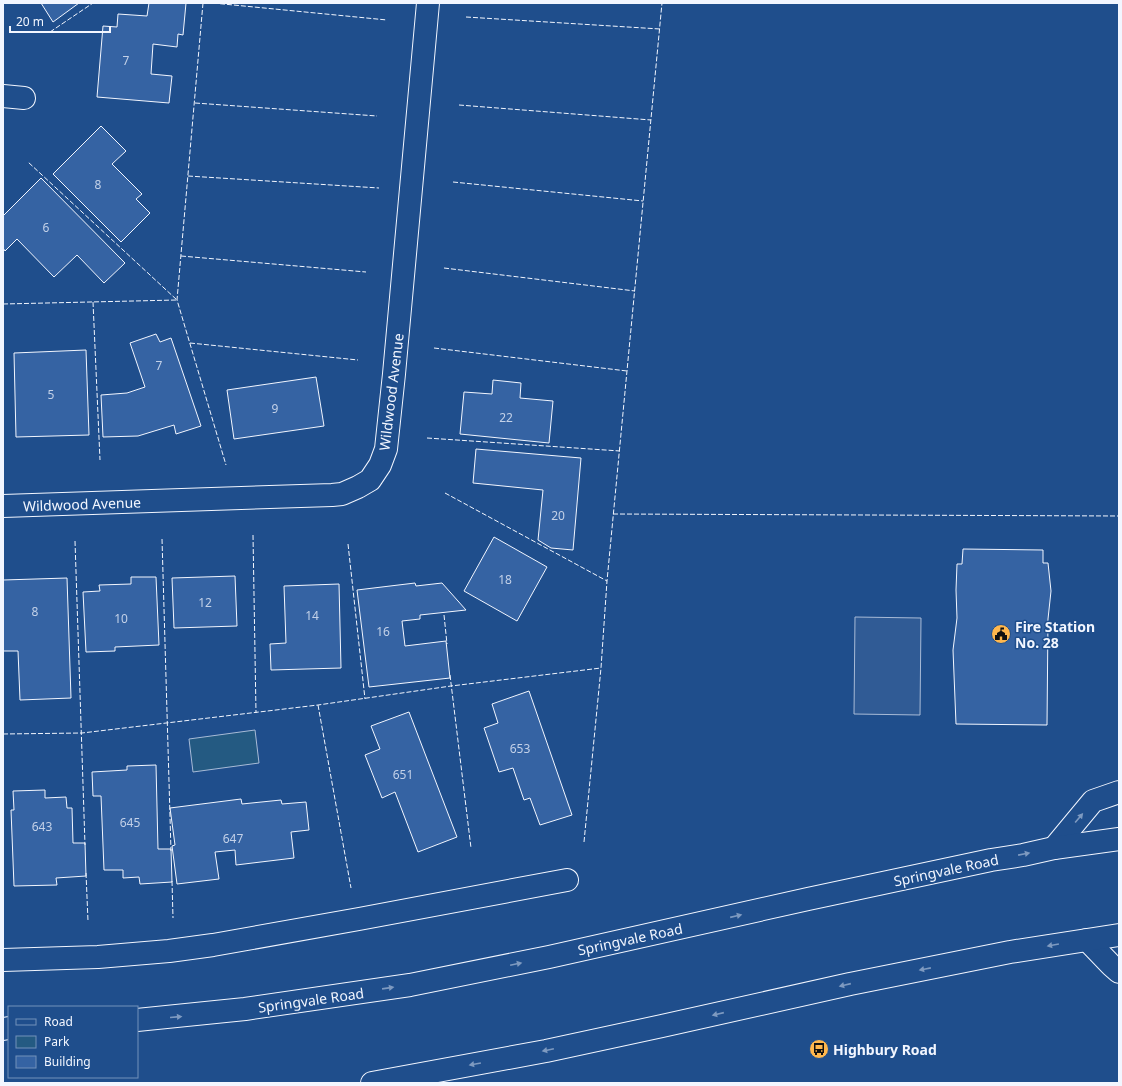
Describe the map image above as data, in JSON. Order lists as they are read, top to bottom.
{
  "streets": {
    "main road": ["Wildwood Avenue", "Springvale Road"]
  },
  "places": {
    "public building": ["Fire Station No. 28"],
    "bus stop": ["Highbury Road"]
  },
  "house_numbers": [
    "7",
    "8",
    "6",
    "7",
    "5",
    "9",
    "22",
    "20",
    "18",
    "12",
    "8",
    "14",
    "10",
    "16",
    "653",
    "651",
    "645",
    "643",
    "647"
  ],
  "legend": ["Road", "Park", "Building"],
  "scale_bar": "20 m"
}
